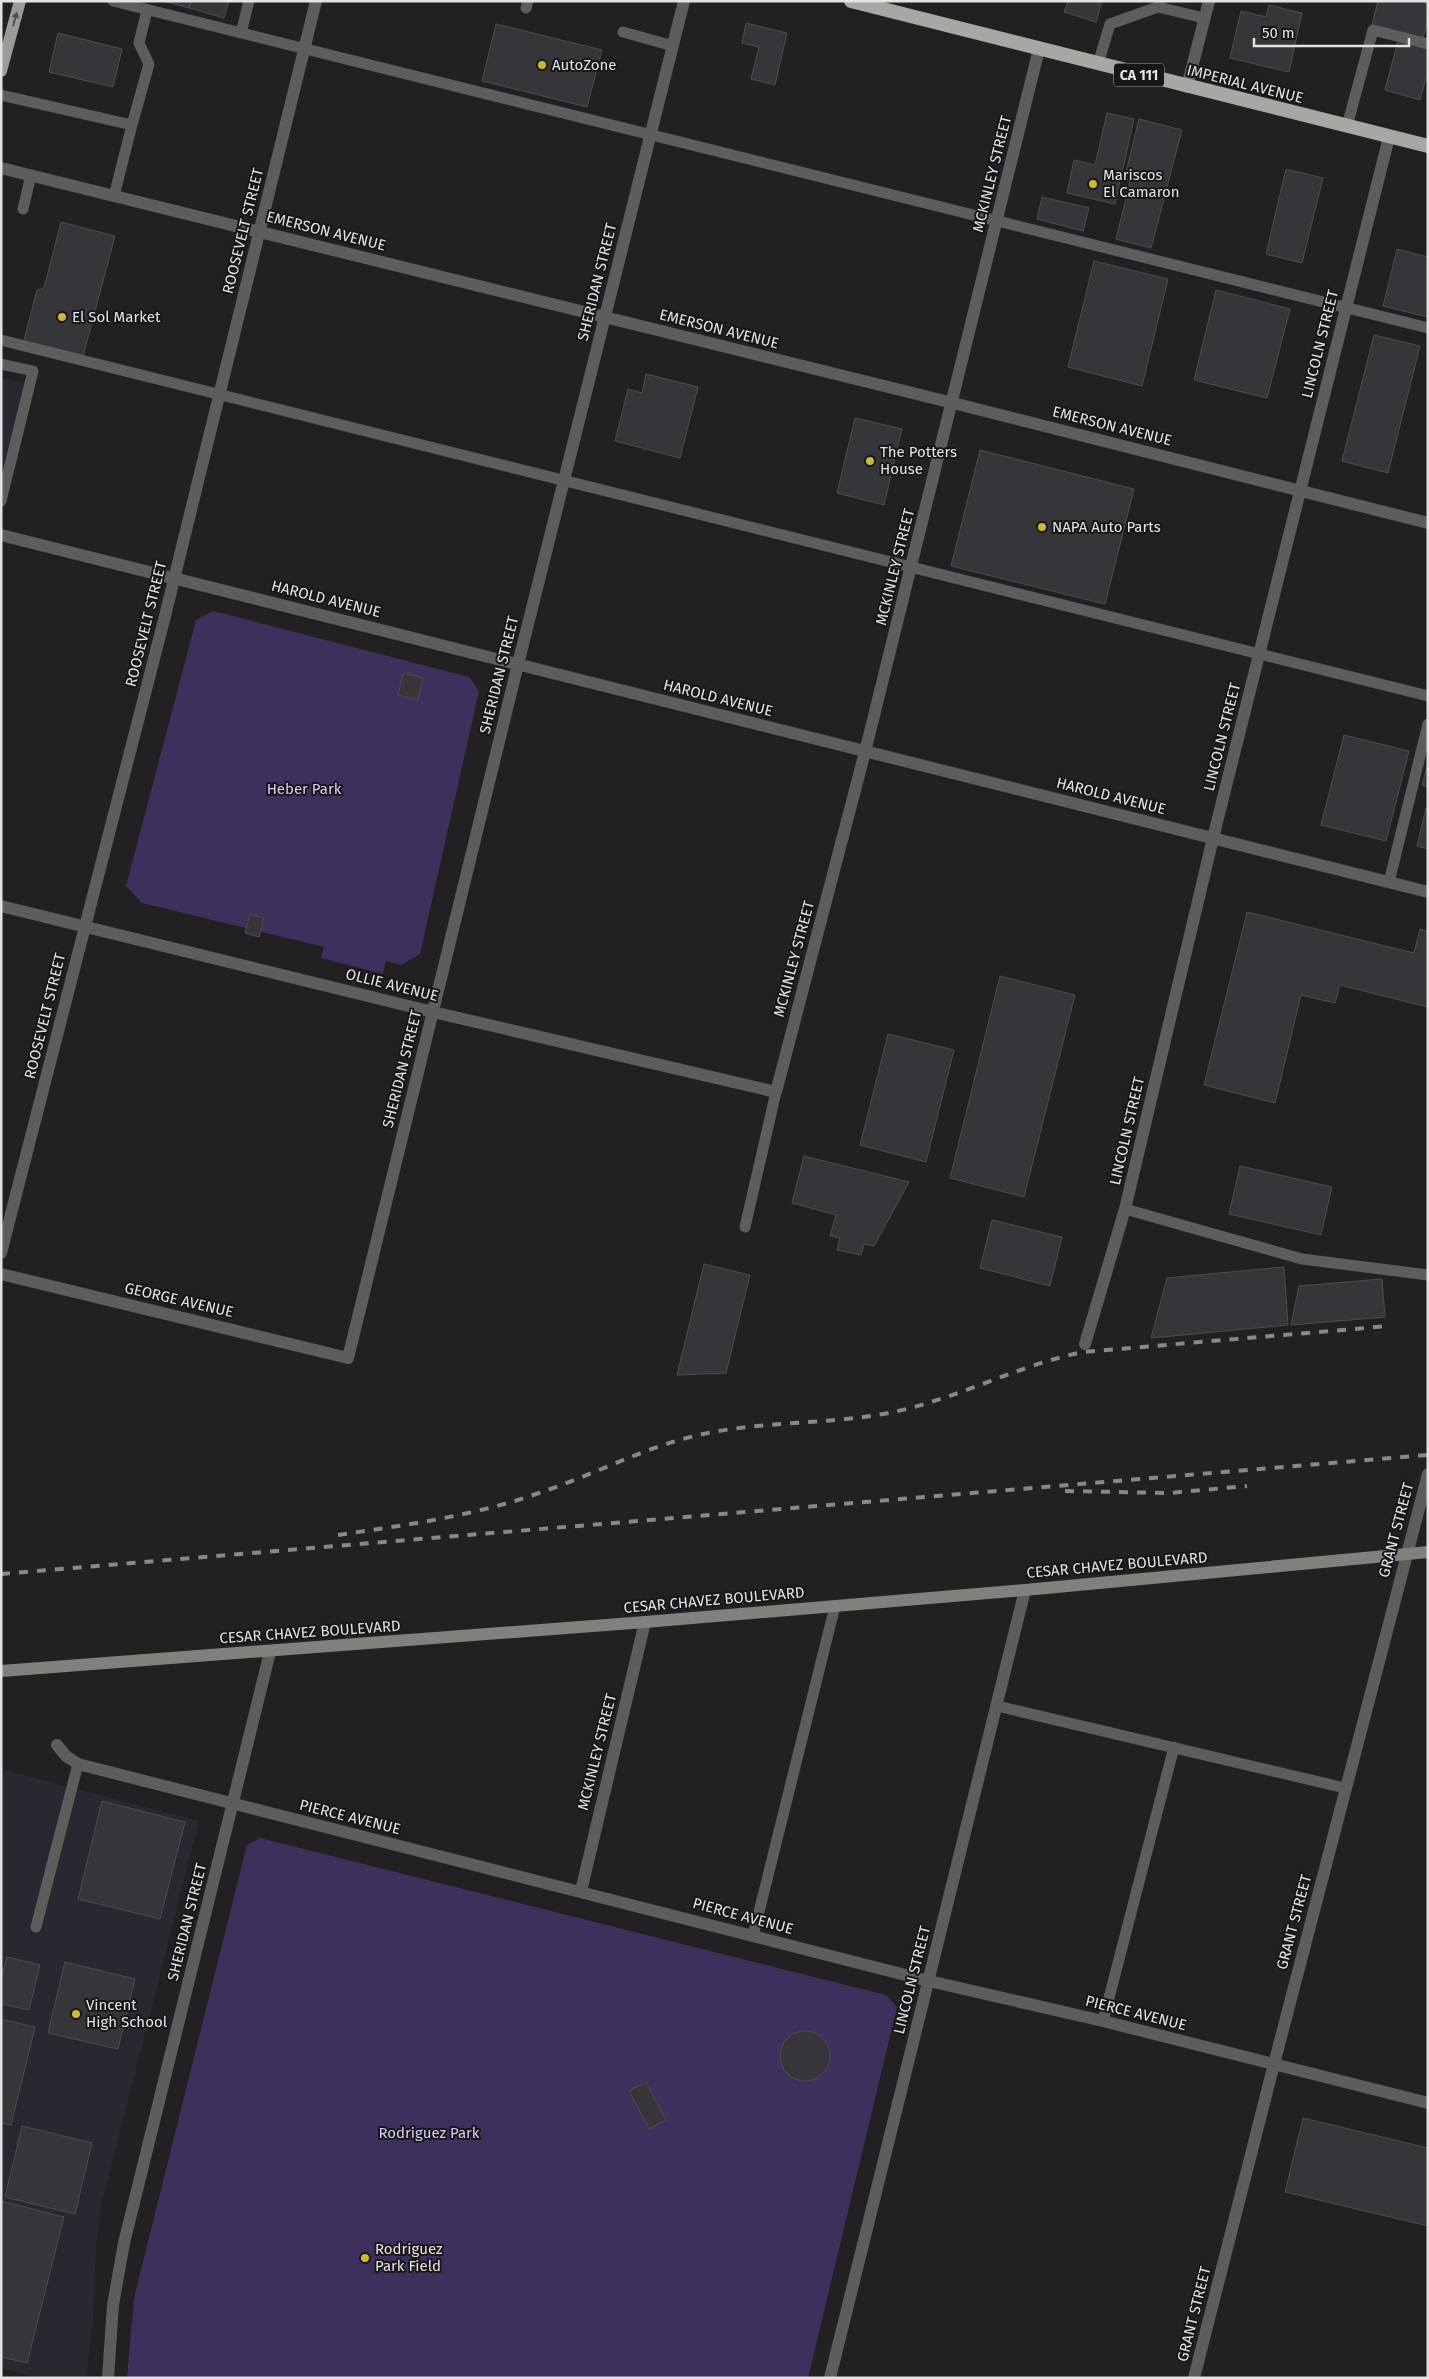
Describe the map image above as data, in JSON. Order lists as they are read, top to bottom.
{
  "streets": {
    "highway": ["CA 111", "IMPERIAL AVENUE"],
    "main road": ["CESAR CHAVEZ BOULEVARD"],
    "street": [
      "MCKINLEY STREET",
      "ROOSEVELT STREET",
      "EMERSON AVENUE",
      "SHERIDAN STREET",
      "LINCOLN STREET",
      "HAROLD AVENUE",
      "OLLIE AVENUE",
      "GEORGE AVENUE",
      "GRANT STREET",
      "PIERCE AVENUE"
    ]
  },
  "crossings": [
    ["IMPERIAL AVENUE", "MCKINLEY STREET"],
    ["IMPERIAL AVENUE", "LINCOLN STREET"],
    ["MCKINLEY STREET", "EMERSON AVENUE"],
    ["MCKINLEY STREET", "HAROLD AVENUE"],
    ["MCKINLEY STREET", "OLLIE AVENUE"],
    ["MCKINLEY STREET", "CESAR CHAVEZ BOULEVARD"],
    ["MCKINLEY STREET", "PIERCE AVENUE"],
    ["ROOSEVELT STREET", "EMERSON AVENUE"],
    ["ROOSEVELT STREET", "HAROLD AVENUE"],
    ["ROOSEVELT STREET", "OLLIE AVENUE"],
    ["EMERSON AVENUE", "SHERIDAN STREET"],
    ["EMERSON AVENUE", "LINCOLN STREET"],
    ["SHERIDAN STREET", "HAROLD AVENUE"],
    ["SHERIDAN STREET", "OLLIE AVENUE"],
    ["SHERIDAN STREET", "GEORGE AVENUE"],
    ["SHERIDAN STREET", "CESAR CHAVEZ BOULEVARD"],
    ["SHERIDAN STREET", "PIERCE AVENUE"],
    ["LINCOLN STREET", "HAROLD AVENUE"],
    ["LINCOLN STREET", "CESAR CHAVEZ BOULEVARD"],
    ["LINCOLN STREET", "PIERCE AVENUE"],
    ["GRANT STREET", "CESAR CHAVEZ BOULEVARD"],
    ["GRANT STREET", "PIERCE AVENUE"]
  ],
  "parks": ["Heber Park", "Rodriguez Park"],
  "places": [
    "AutoZone",
    "Mariscos El Camaron",
    "El Sol Market",
    "The Potters House",
    "NAPA Auto Parts",
    "Vincent High School",
    "Rodriguez Park Field"
  ],
  "scale_bar": "50 m"
}
